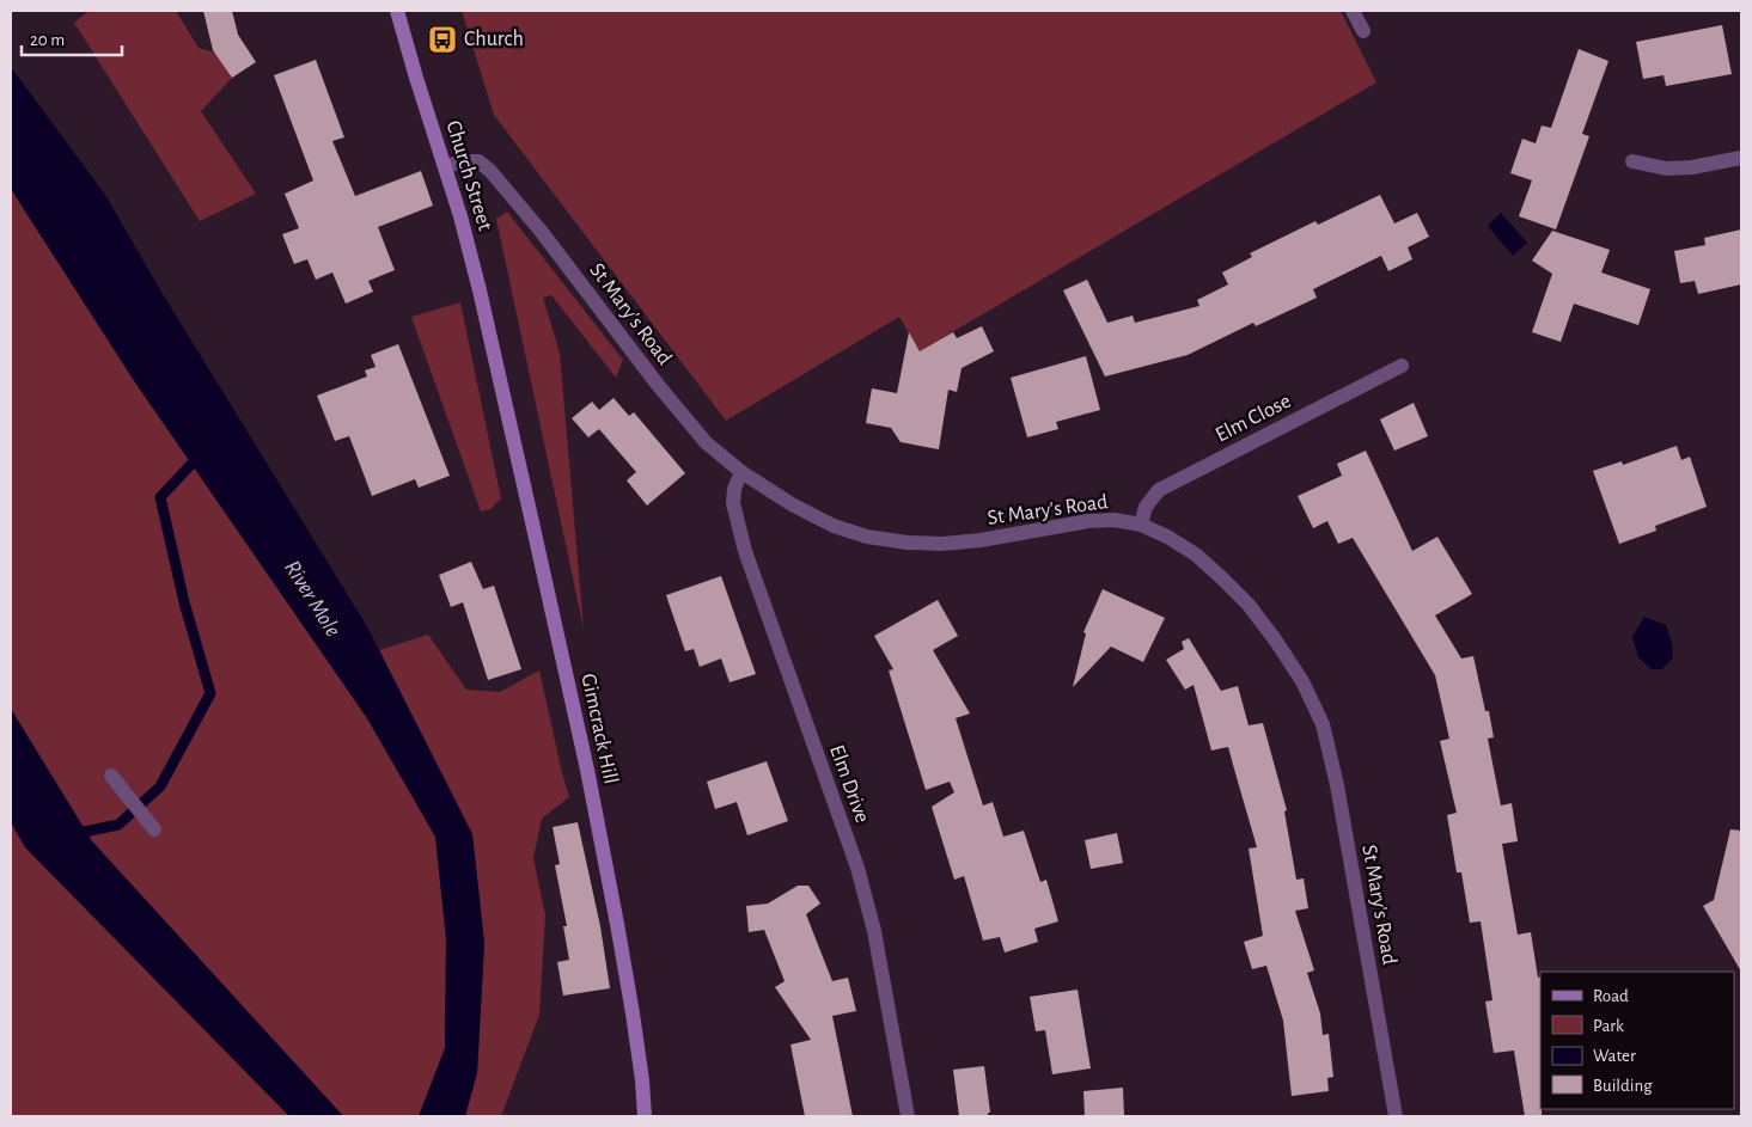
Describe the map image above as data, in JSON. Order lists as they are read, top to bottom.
{
  "streets": {
    "main road": ["Church Street", "Gimcrack Hill"],
    "street": ["St Mary's Road", "Elm Close", "Elm Drive"]
  },
  "crossings": [
    ["Church Street", "St Mary's Road"],
    ["Church Street", "Gimcrack Hill"],
    ["St Mary's Road", "Elm Close"],
    ["St Mary's Road", "Elm Drive"]
  ],
  "water": ["River Mole"],
  "places": {
    "bus stop": ["Church"]
  },
  "legend": [
    "Road",
    "Park",
    "Water",
    "Building"
  ],
  "scale_bar": "20 m"
}
